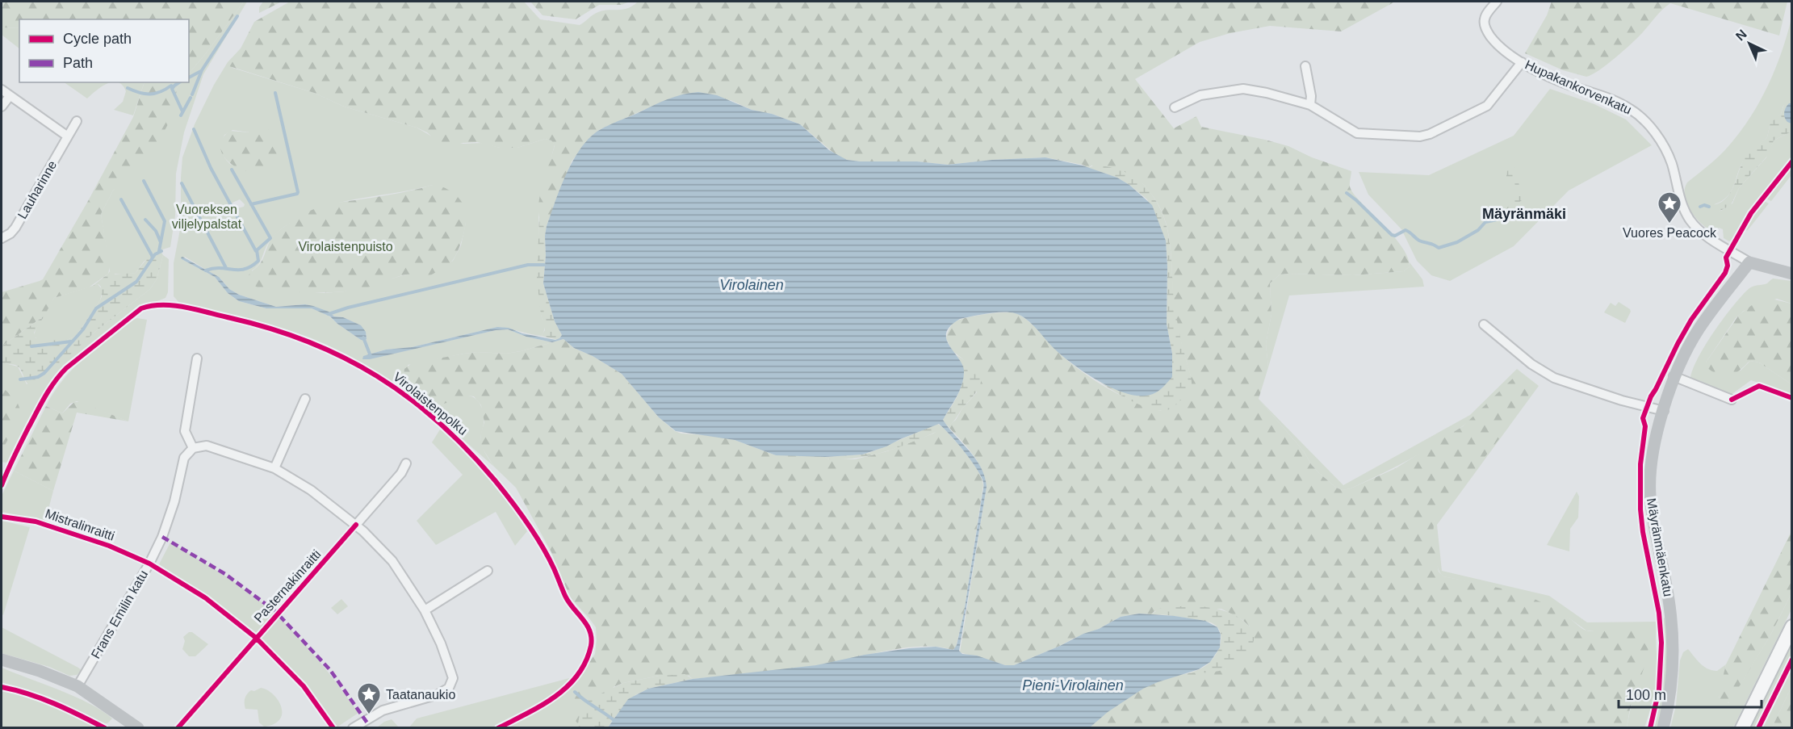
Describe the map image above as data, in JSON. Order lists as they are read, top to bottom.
{
  "streets": {
    "street": [
      "Hupakankorvenkatu",
      "Lauharinne",
      "Mäyränmäenkatu",
      "Frans Emilin katu"
    ],
    "cycle path": ["Virolaistenpolku", "Mistralinraitti", "Pasternakinraitti"]
  },
  "crossings": [
    ["Hupakankorvenkatu", "Mäyränmäenkatu"]
  ],
  "districts": ["Mäyränmäki"],
  "water": ["Virolainen", "Pieni-Virolainen"],
  "parks": ["Vuoreksen viljelypalstat", "Virolaistenpuisto"],
  "places": {
    "place": ["Vuores Peacock", "Taatanaukio"]
  },
  "legend": ["Cycle path", "Path"],
  "scale_bar": "100 m",
  "north": "top left"
}
